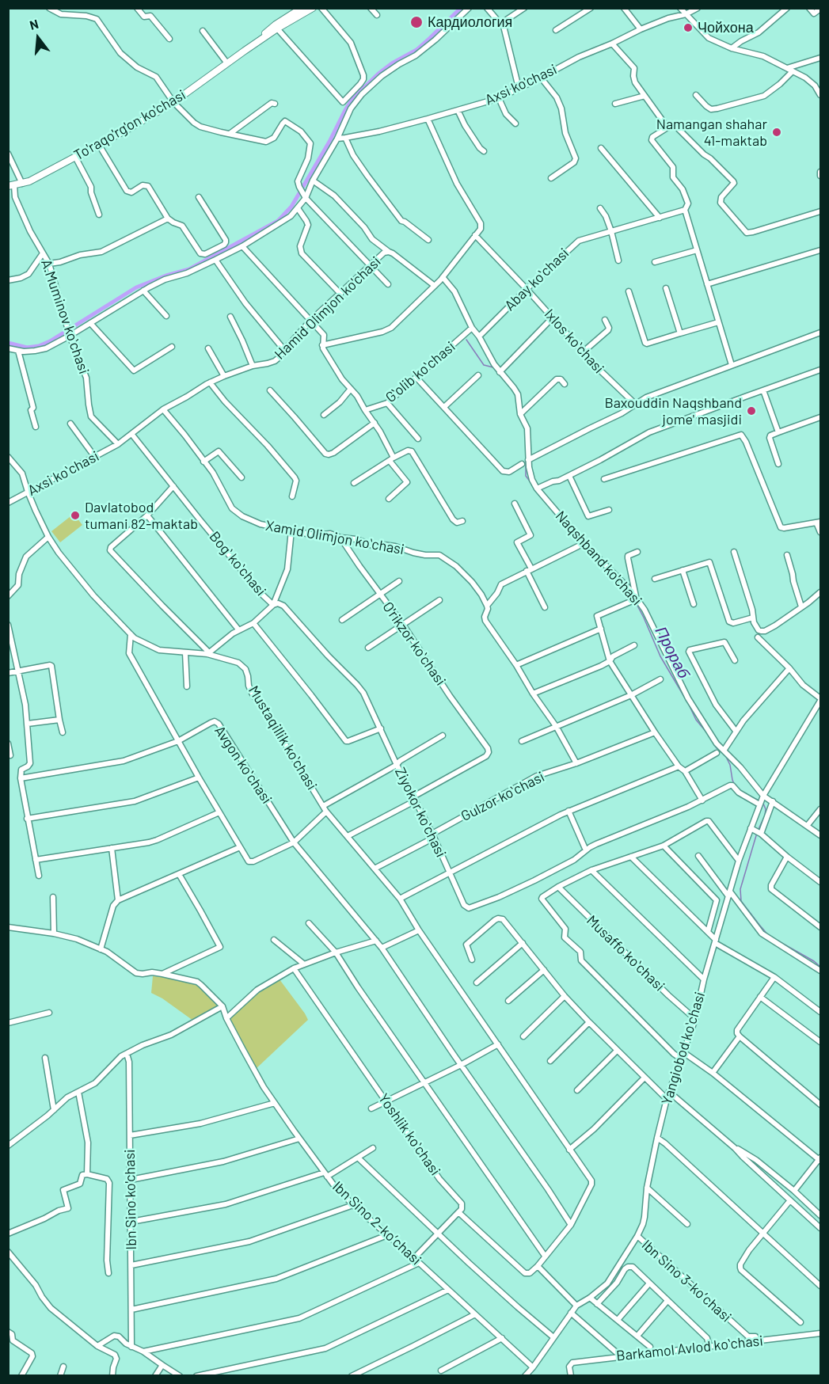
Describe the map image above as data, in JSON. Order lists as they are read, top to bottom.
{
  "streets": {
    "main road": ["To'raqo'rg'on ko'chasi"],
    "street": [
      "Axsi ko'chasi",
      "Abay koʻchasi",
      "Hamid Olimjon ko'chasi",
      "A.Muminov koʻchasi",
      "Ixlos koʻchasi",
      "Gʻolib koʻchasi",
      "Axsi koʻchasi",
      "Xamid Olimjon koʻchasi",
      "Naqshband ko'chasi",
      "Bogʻ koʻchasi",
      "O'rikzor koʻchasi",
      "Mustaqillik koʻchasi",
      "Avgon koʻchasi",
      "Gulzor koʻchasi",
      "Ziyokor koʻchasi",
      "Musaffo koʻchasi",
      "Yangiobod koʻchasi",
      "Yoshlik koʻchasi",
      "Ibn Sino ko'chasi",
      "Ibn Sino 2-koʼchasi",
      "Ibn Sino 3-koʼchasi",
      "Barkamol Avlod koʻchasi"
    ]
  },
  "crossings": [
    ["To'raqo'rg'on ko'chasi", "A.Muminov koʻchasi"],
    ["Abay koʻchasi", "Ixlos koʻchasi"],
    ["Hamid Olimjon ko'chasi", "A.Muminov koʻchasi"],
    ["Hamid Olimjon ko'chasi", "Axsi koʻchasi"],
    ["Hamid Olimjon ko'chasi", "Xamid Olimjon koʻchasi"],
    ["Hamid Olimjon ko'chasi", "Bogʻ koʻchasi"],
    ["A.Muminov koʻchasi", "Axsi koʻchasi"],
    ["Axsi koʻchasi", "Mustaqillik koʻchasi"],
    ["Xamid Olimjon koʻchasi", "O'rikzor koʻchasi"],
    ["Naqshband ko'chasi", "Yangiobod koʻchasi"],
    ["Bogʻ koʻchasi", "Mustaqillik koʻchasi"],
    ["Bogʻ koʻchasi", "Ziyokor koʻchasi"],
    ["O'rikzor koʻchasi", "Ziyokor koʻchasi"],
    ["Mustaqillik koʻchasi", "Gulzor koʻchasi"],
    ["Gulzor koʻchasi", "Ziyokor koʻchasi"],
    ["Musaffo koʻchasi", "Yangiobod koʻchasi"],
    ["Yangiobod koʻchasi", "Ibn Sino 2-koʼchasi"],
    ["Yangiobod koʻchasi", "Ibn Sino 3-koʼchasi"],
    ["Ibn Sino 3-koʼchasi", "Barkamol Avlod koʻchasi"]
  ],
  "water": ["Прораб"],
  "places": [
    "Кардиология",
    "Чойхона",
    "Namangan shahar 41-maktab",
    "Baxouddin Naqshband jome' masjidi",
    "Davlatobod tumani 82-maktab"
  ],
  "north": "top"
}
